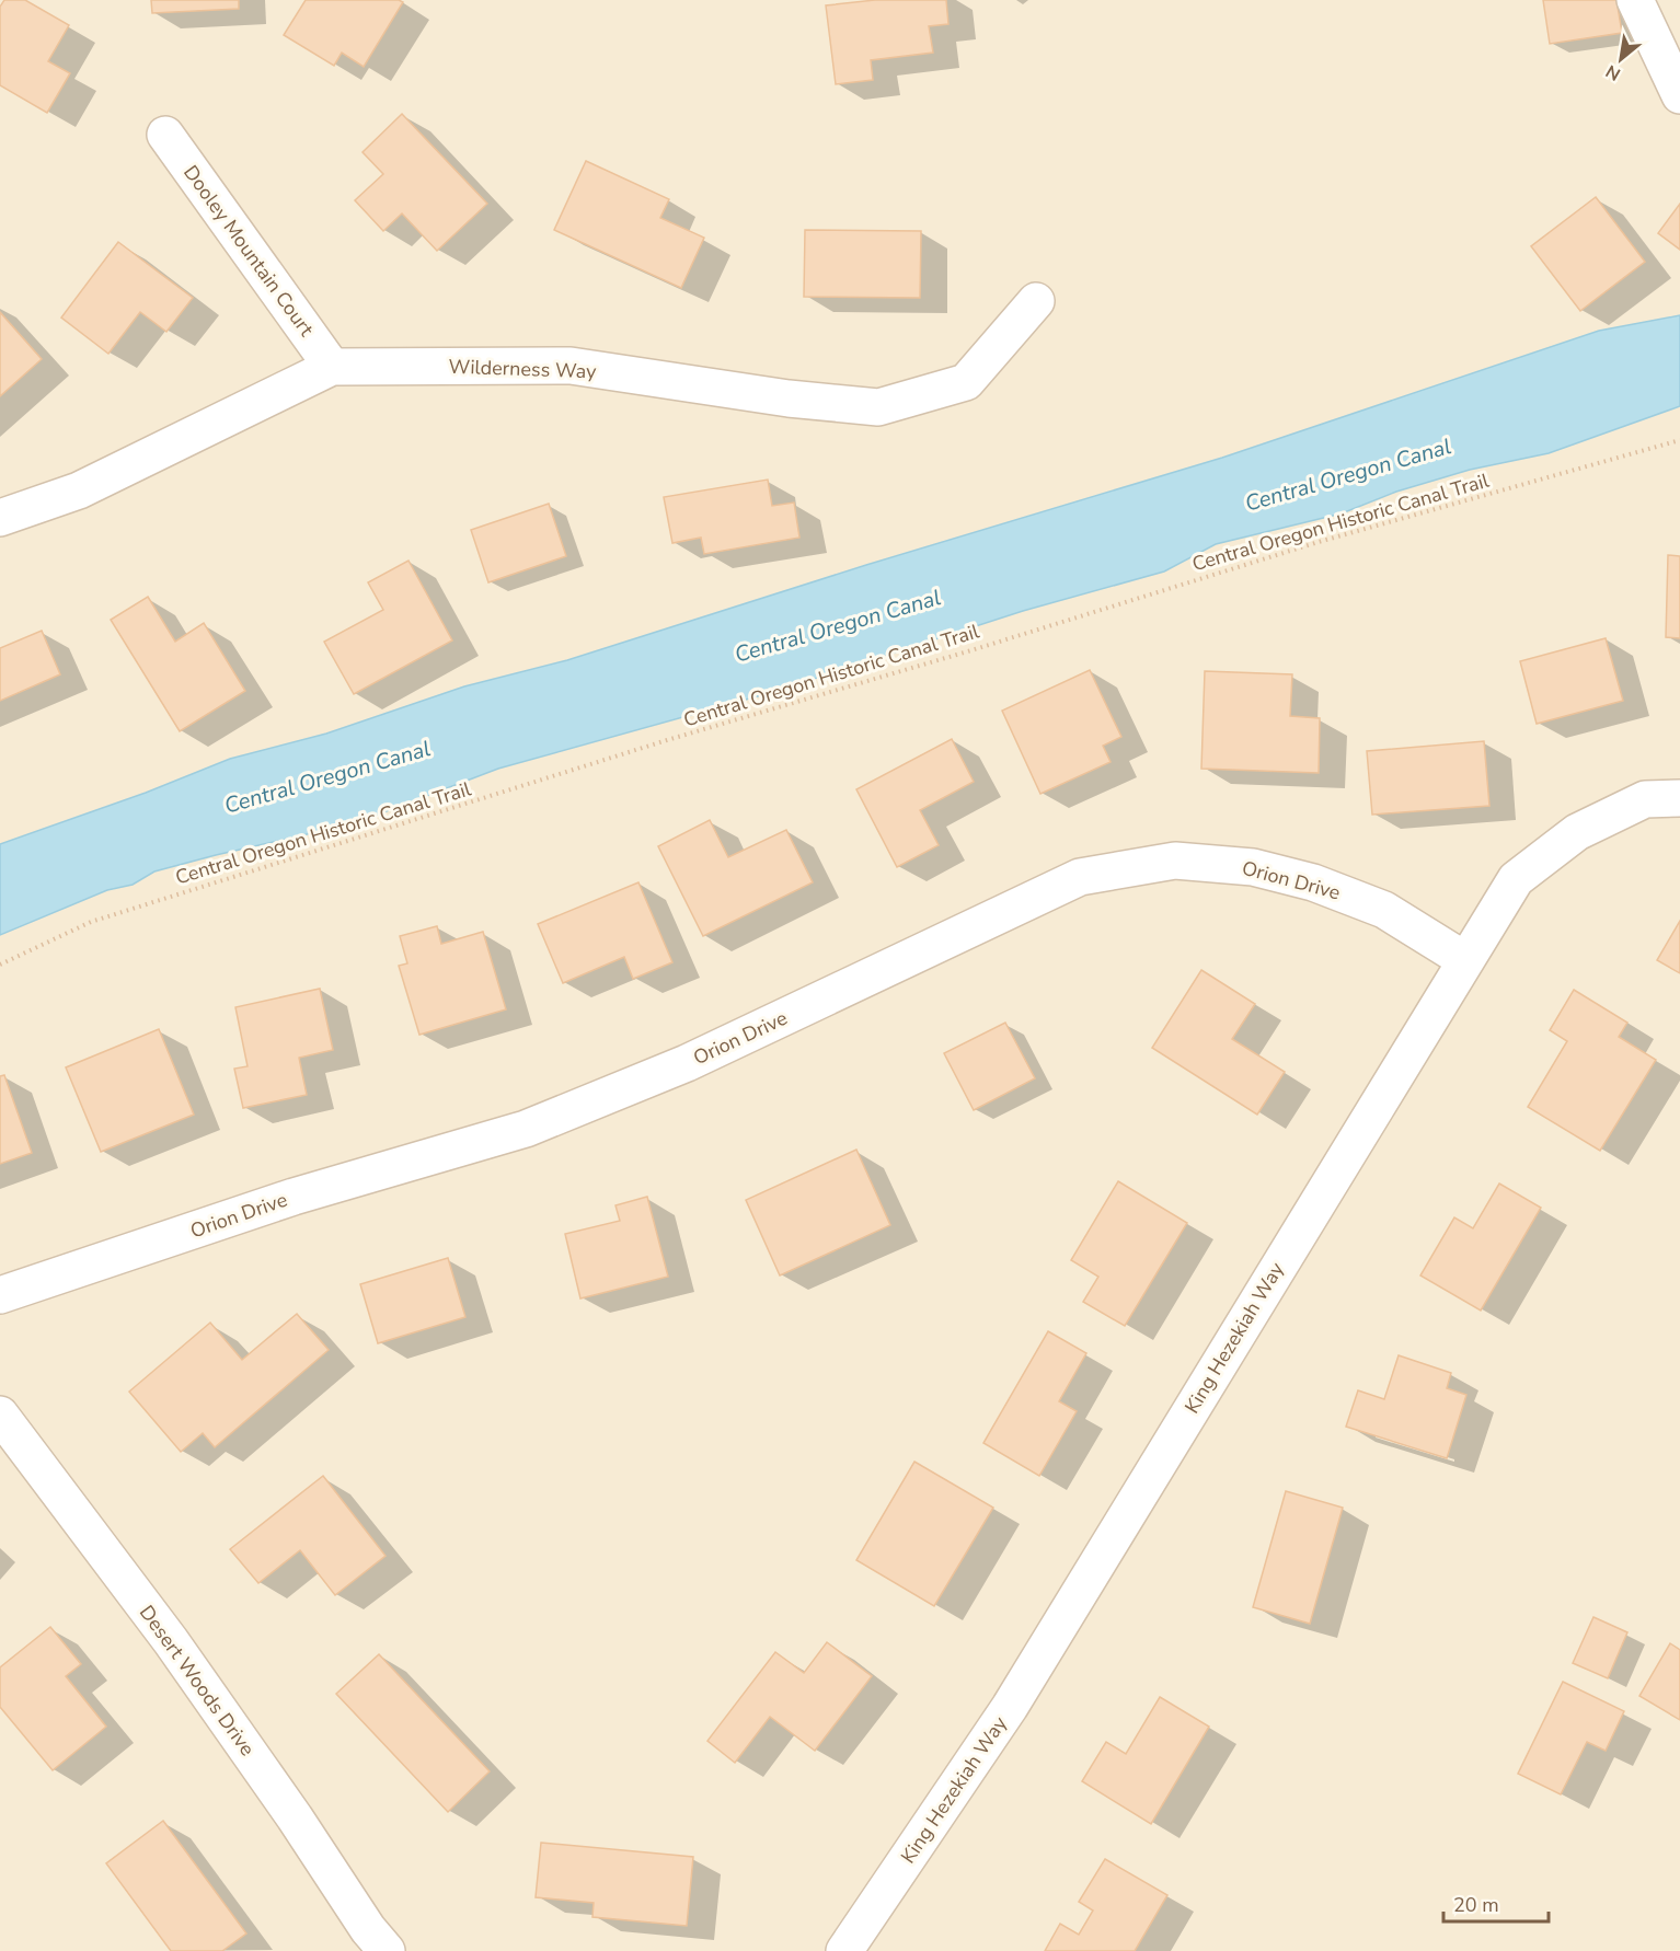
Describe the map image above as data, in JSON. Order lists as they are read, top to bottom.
{
  "streets": {
    "street": [
      "Dooley Mountain Court",
      "Wilderness Way",
      "Orion Drive",
      "King Hezekiah Way",
      "Desert Woods Drive"
    ],
    "path": ["Central Oregon Historic Canal Trail"]
  },
  "crossings": [
    ["Dooley Mountain Court", "Wilderness Way"],
    ["Orion Drive", "King Hezekiah Way"]
  ],
  "water": ["Central Oregon Canal"],
  "scale_bar": "20 m",
  "north": "bottom left"
}
